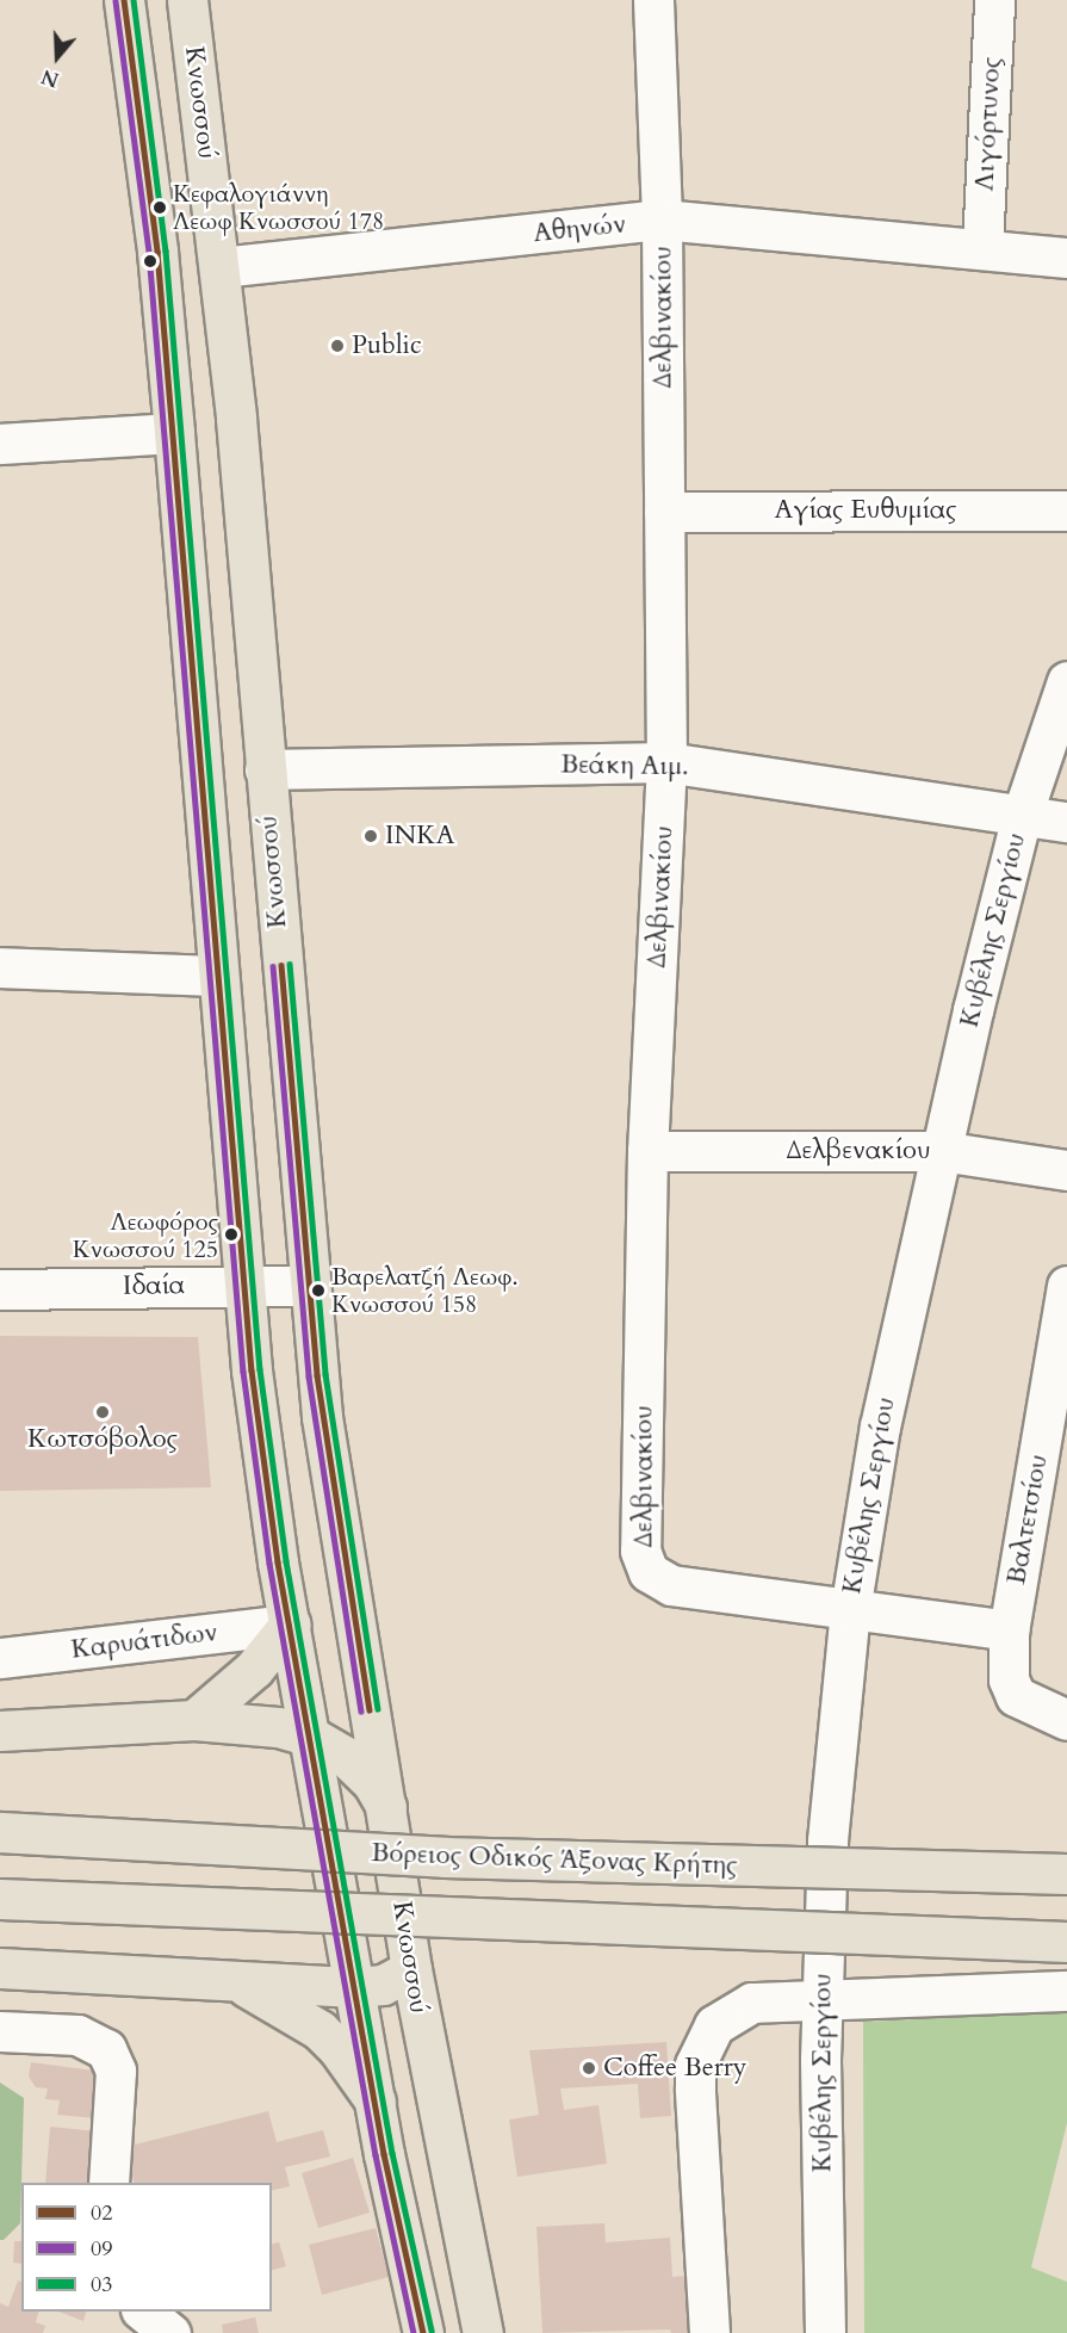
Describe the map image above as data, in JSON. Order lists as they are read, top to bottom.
{
  "streets": {
    "main road": ["Κνωσσού", "Βόρειος Οδικός Άξονας Κρήτης"],
    "street": [
      "Λιγόρτυνος",
      "Αθηνών",
      "Δελβινακίου",
      "Αγίας Ευθυμίας",
      "Βεάκη Αιμ.",
      "Κυβέλης Σεργίου",
      "Δελβενακίου",
      "Ιδαία",
      "Βαλτετσίου",
      "Καρυάτιδων"
    ]
  },
  "crossings": [
    ["Κνωσσού", "Αθηνών"],
    ["Κνωσσού", "Βεάκη Αιμ."],
    ["Κνωσσού", "Ιδαία"],
    ["Λιγόρτυνος", "Αθηνών"],
    ["Αθηνών", "Δελβινακίου"],
    ["Δελβινακίου", "Αγίας Ευθυμίας"],
    ["Δελβινακίου", "Βεάκη Αιμ."],
    ["Δελβινακίου", "Κυβέλης Σεργίου"],
    ["Δελβινακίου", "Δελβενακίου"],
    ["Βεάκη Αιμ.", "Κυβέλης Σεργίου"],
    ["Κυβέλης Σεργίου", "Δελβενακίου"]
  ],
  "places": [
    "Κεφαλογιάννη Λεωφ Κνωσσού 178",
    "Public",
    "ΙΝΚΑ",
    "Λεωφόρος Κνωσσού 125",
    "Βαρελατζή Λεωφ. Κνωσσού 158",
    "Κωτσόβολος",
    "Coffee Berry"
  ],
  "lines": ["transit line 02", "transit line 03", "transit line 09"],
  "legend": ["02", "09", "03"],
  "north": "bottom"
}
